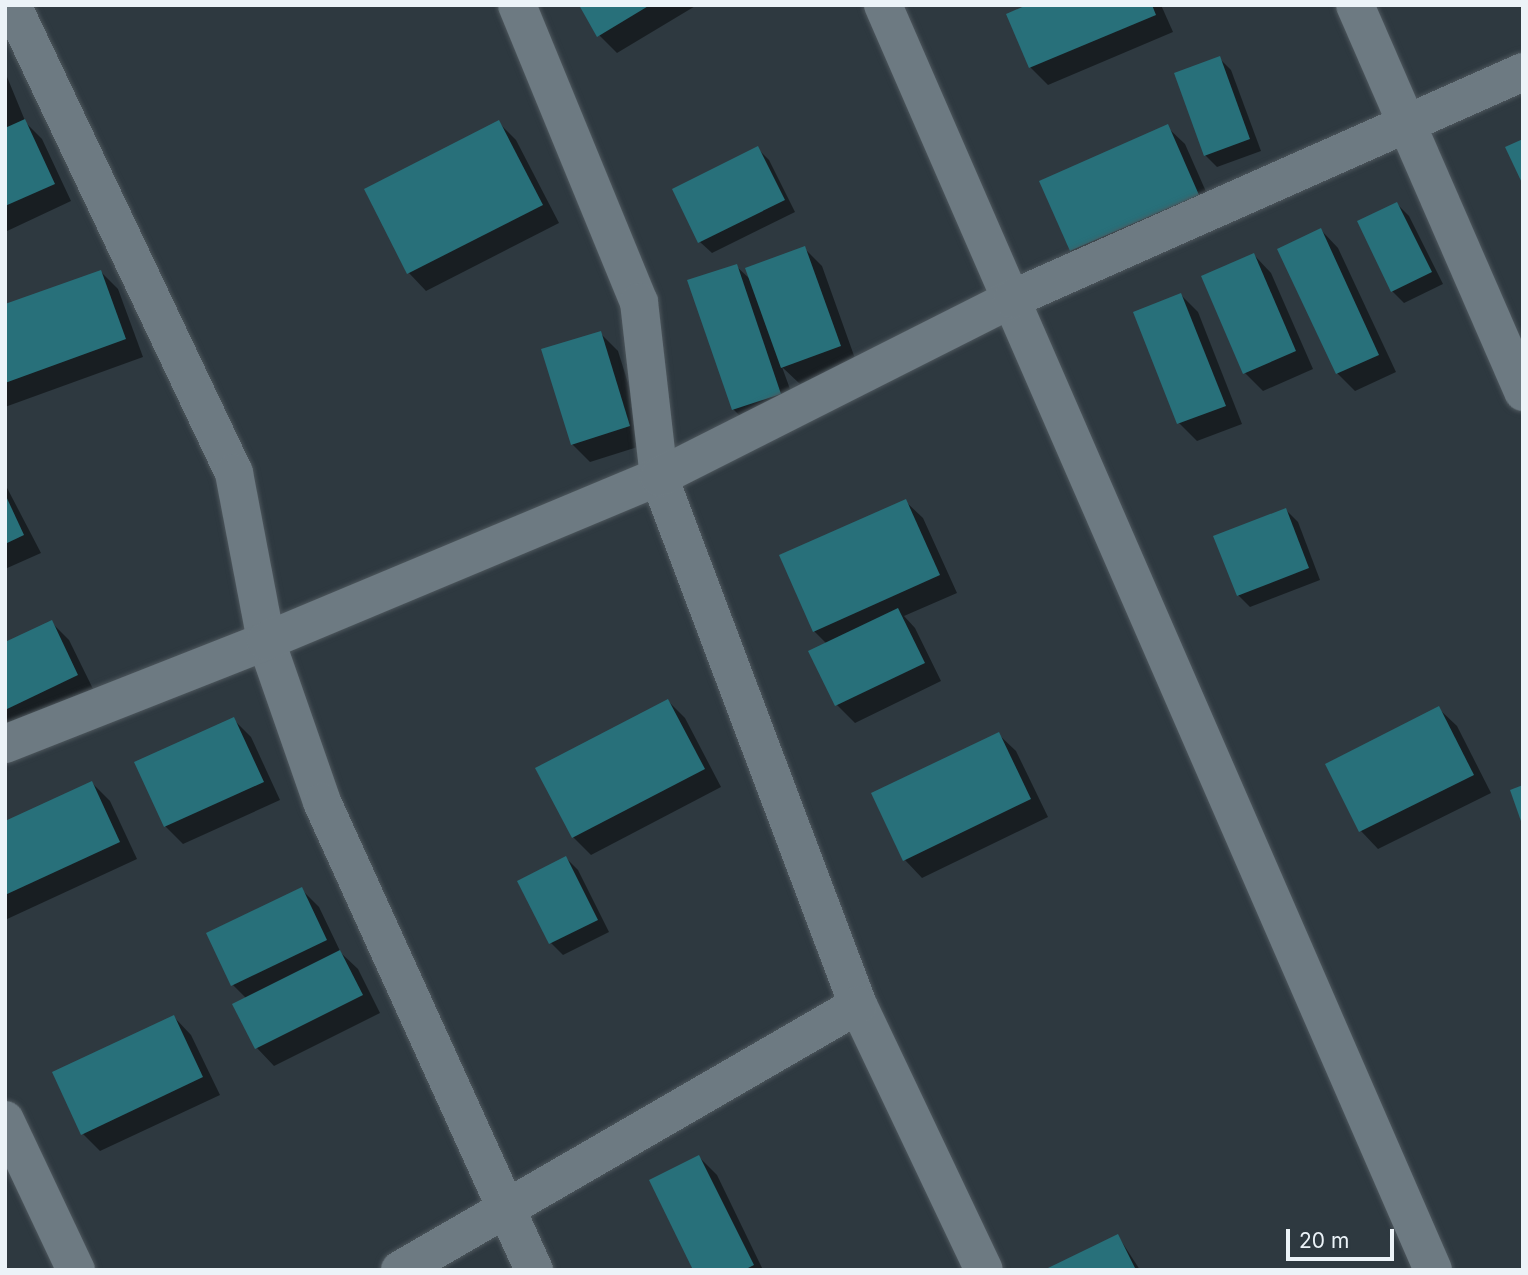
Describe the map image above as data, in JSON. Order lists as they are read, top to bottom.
{
  "scale_bar": "20 m"
}
